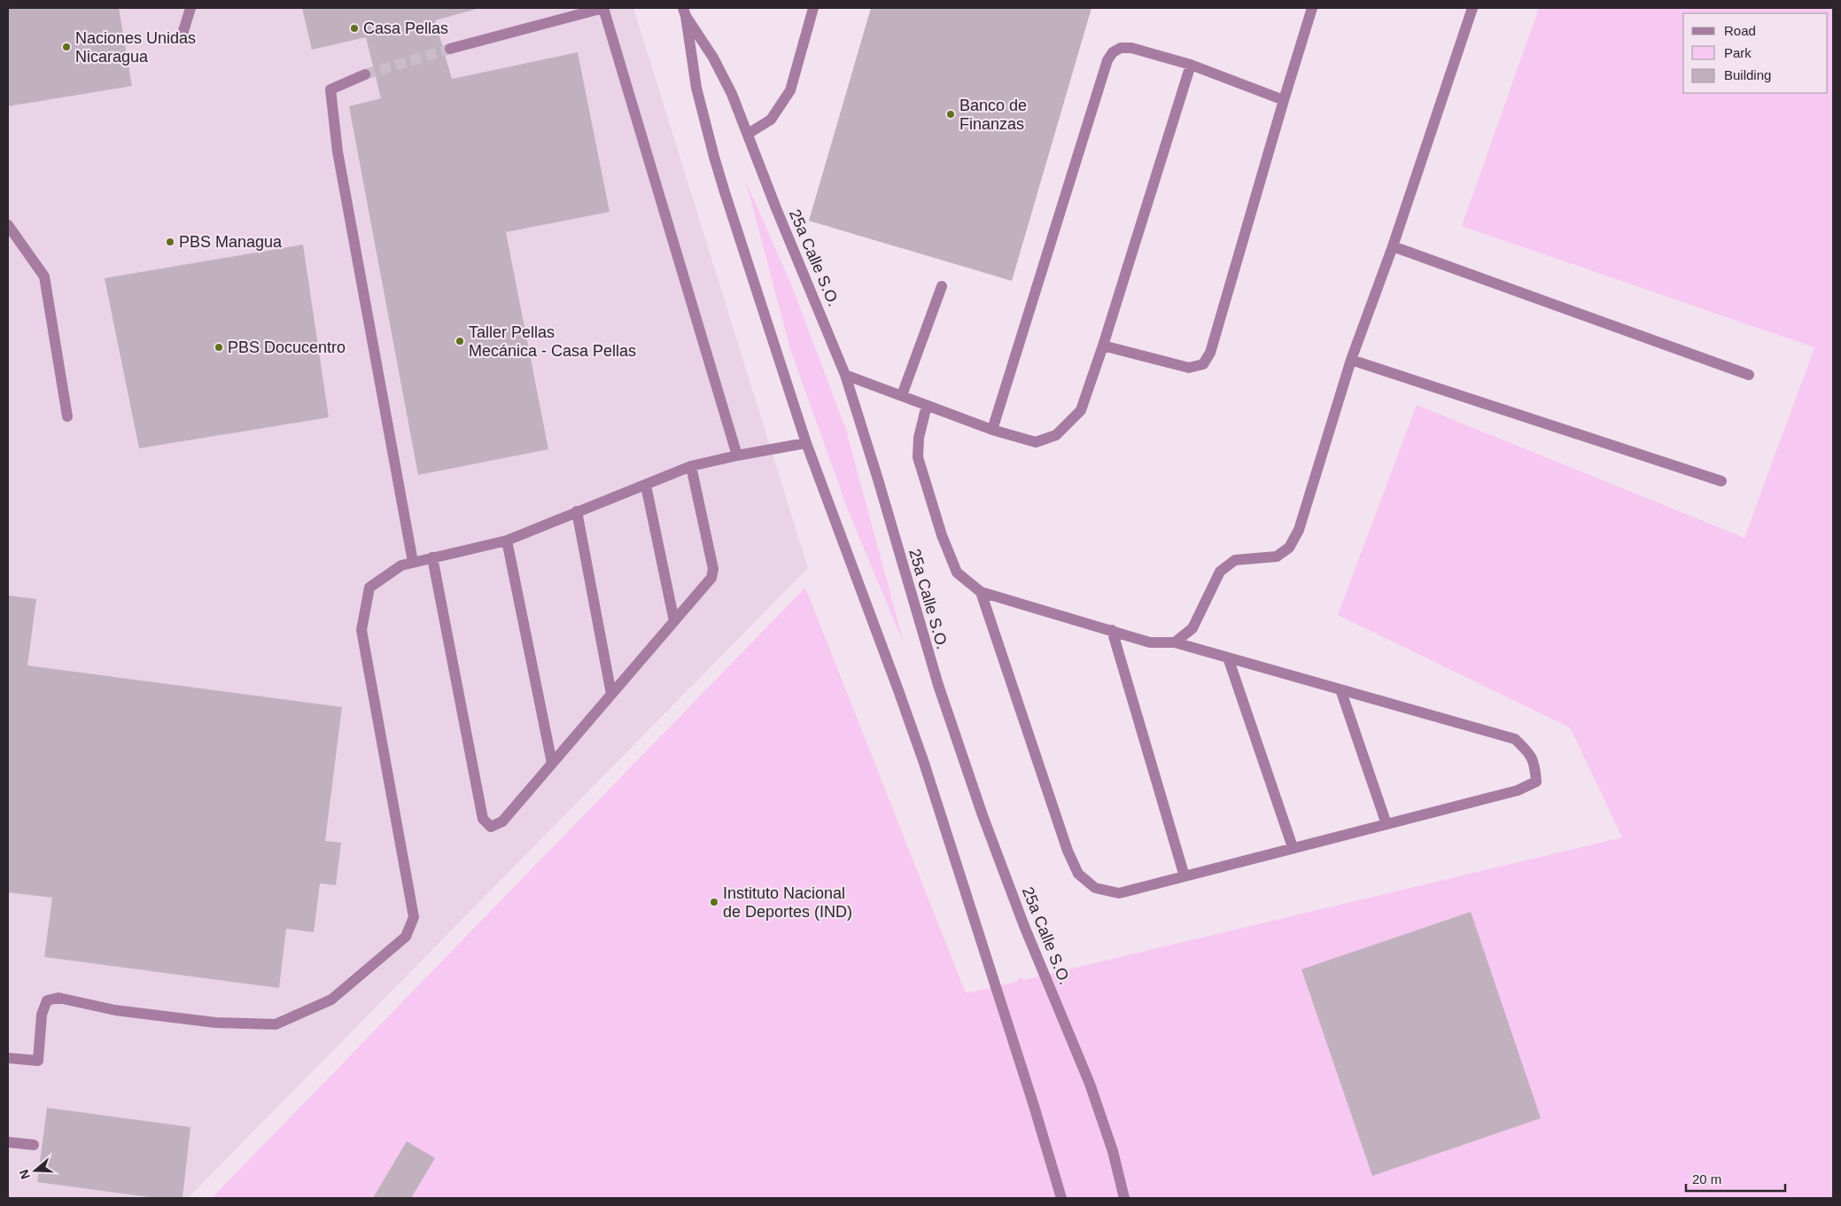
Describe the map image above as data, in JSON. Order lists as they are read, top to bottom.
{
  "streets": {
    "street": ["25a Calle S.O."]
  },
  "places": [
    "Casa Pellas",
    "Naciones Unidas Nicaragua",
    "Banco de Finanzas",
    "PBS Managua",
    "Taller Pellas Mecánica - Casa Pellas",
    "PBS Docucentro",
    "Instituto Nacional de Deportes (IND)"
  ],
  "legend": ["Road", "Park", "Building"],
  "scale_bar": "20 m",
  "north": "left"
}
